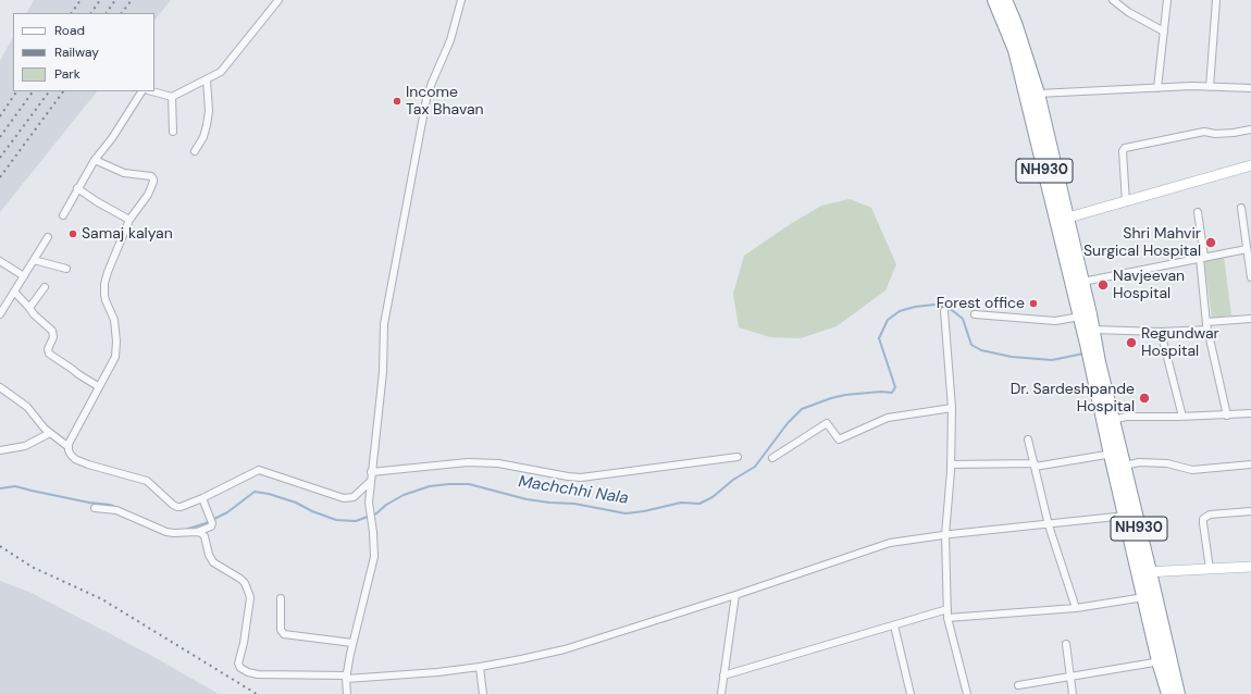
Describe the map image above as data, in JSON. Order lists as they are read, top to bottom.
{
  "streets": {
    "highway": ["NH930"]
  },
  "water": ["Machchhi Nala"],
  "places": [
    "Income Tax Bhavan",
    "Samaj kalyan",
    "Shri Mahvir Surgical Hospital",
    "Navjeevan Hospital",
    "Forest office",
    "Regundwar Hospital",
    "Dr. Sardeshpande Hospital"
  ],
  "legend": ["Road", "Railway", "Park"]
}
